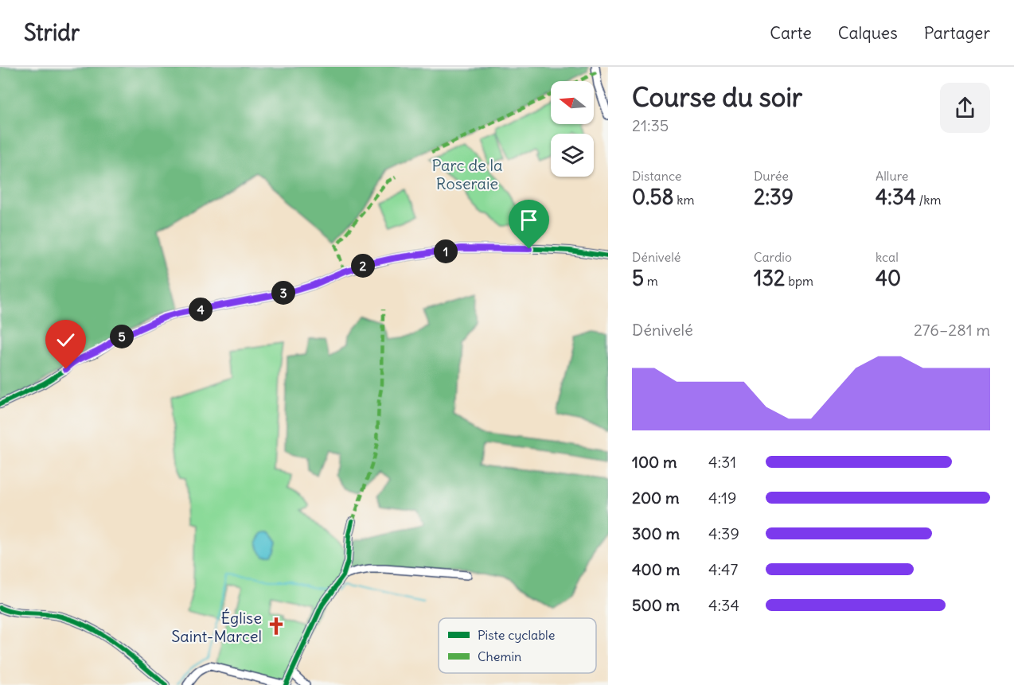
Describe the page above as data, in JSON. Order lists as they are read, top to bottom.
{
  "parks": ["Parc de la Roseraie"],
  "places": {
    "church": ["Église Saint-Marcel"]
  },
  "legend": ["Piste cyclable", "Chemin"],
  "north": "left",
  "page": {
    "header": "Stridr",
    "nav": ["Carte", "Calques", "Partager"],
    "heading": ["Course du soir", "21:35"],
    "stats": [
      ["Distance", "0.58 km"],
      ["Durée", "2:39"],
      ["Allure", "4:34 /km"],
      ["Dénivelé", "5 m"],
      ["Cardio", "132 bpm"],
      ["kcal", "40"]
    ],
    "pins": [
      "1",
      "2",
      "3",
      "4",
      "5"
    ],
    "chart": ["Dénivelé", "276–281 m"],
    "list": [
      {
        "name": "100 m",
        "note": "4:31"
      },
      {
        "name": "200 m",
        "note": "4:19"
      },
      {
        "name": "300 m",
        "note": "4:39"
      },
      {
        "name": "400 m",
        "note": "4:47"
      },
      {
        "name": "500 m",
        "note": "4:34"
      }
    ]
  }
}
